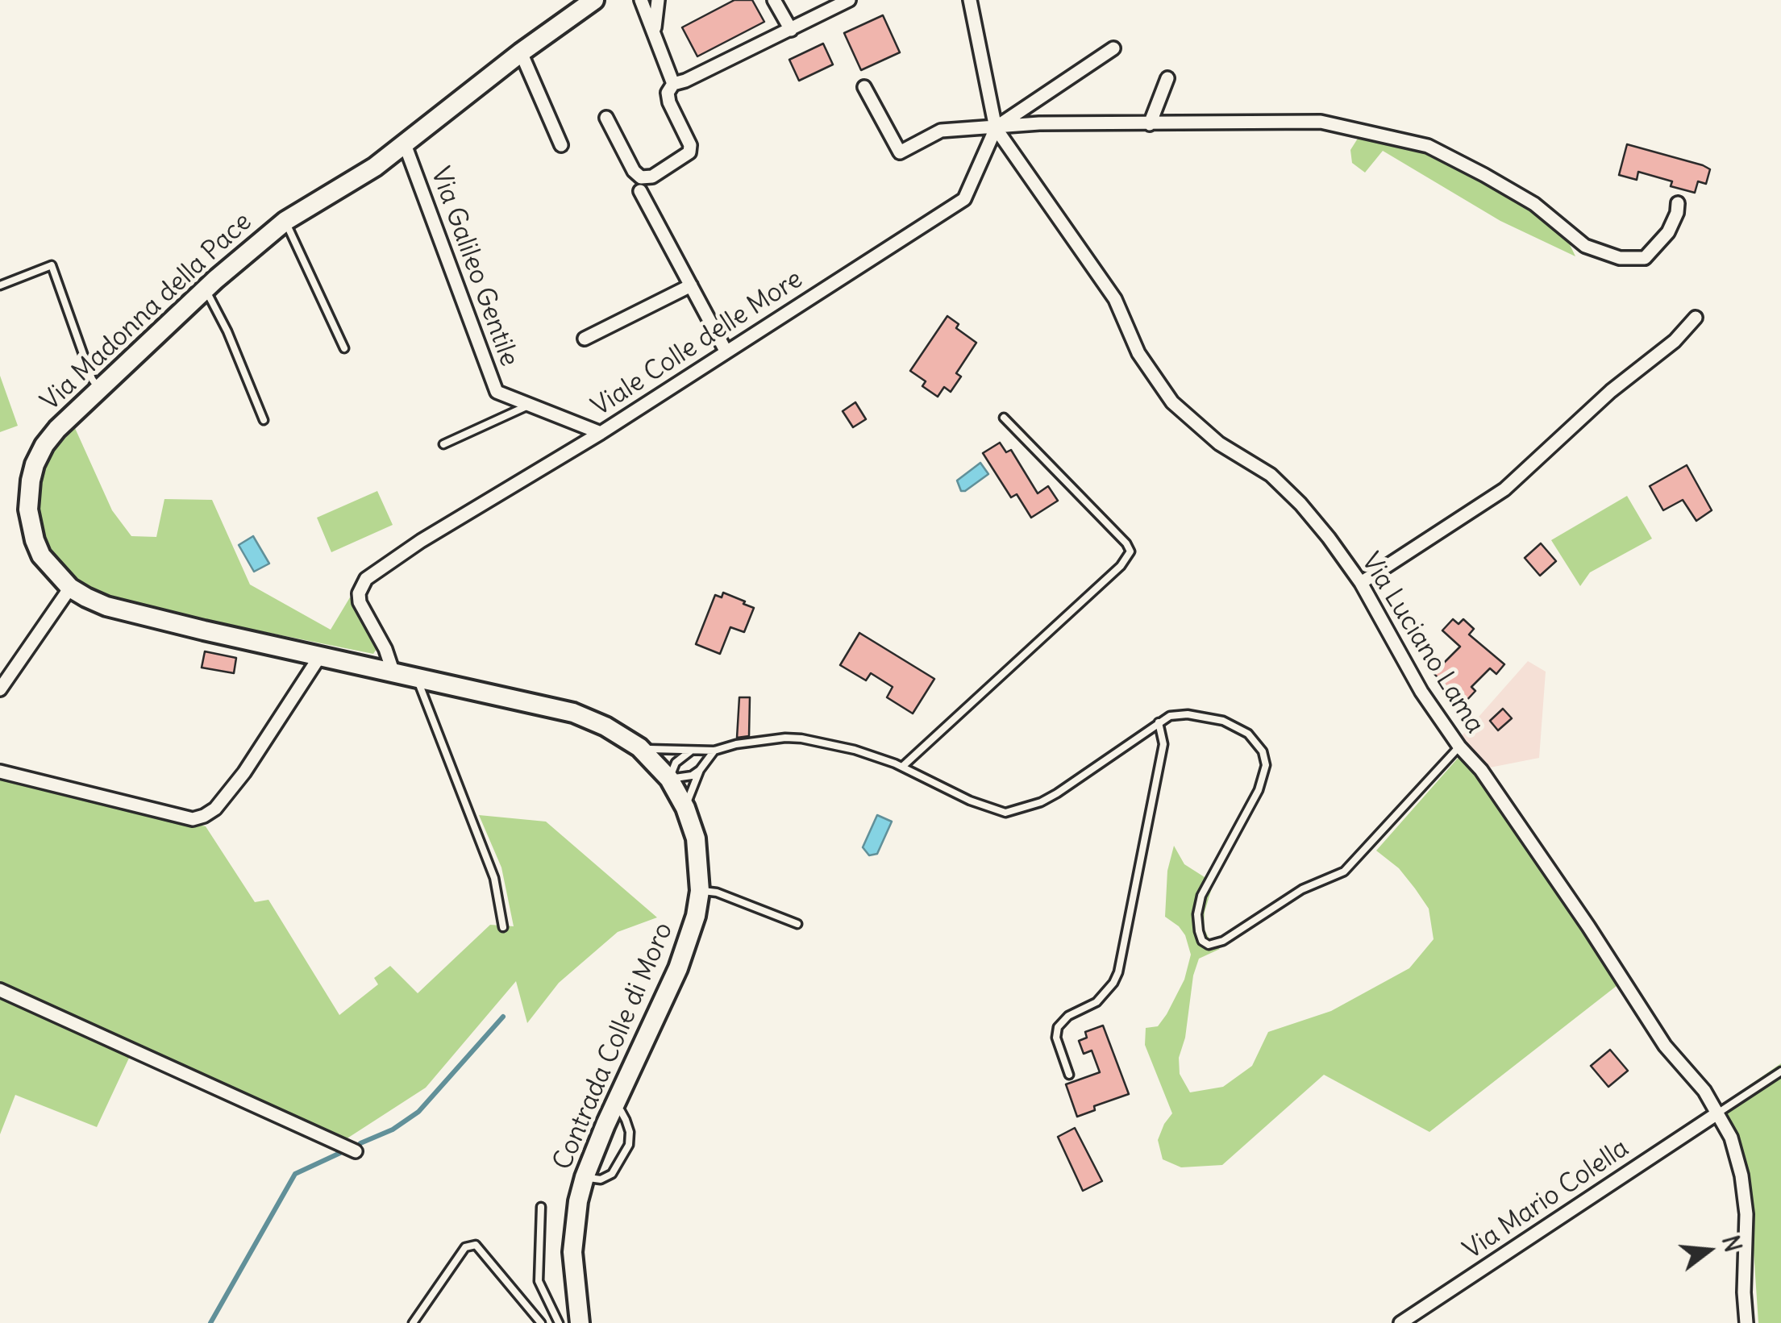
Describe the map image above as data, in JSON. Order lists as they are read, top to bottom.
{
  "streets": {
    "main road": ["Via Madonna della Pace", "Contrada Colle di Moro"],
    "street": [
      "Via Galileo Gentile",
      "Viale Colle delle More",
      "Via Luciano Lama",
      "Via Mario Colella"
    ]
  },
  "crossings": [
    ["Via Galileo Gentile", "Via Madonna della Pace"],
    ["Via Galileo Gentile", "Viale Colle delle More"],
    ["Via Madonna della Pace", "Viale Colle delle More"],
    ["Via Madonna della Pace", "Contrada Colle di Moro"],
    ["Viale Colle delle More", "Via Luciano Lama"],
    ["Via Luciano Lama", "Via Mario Colella"]
  ],
  "north": "right"
}
